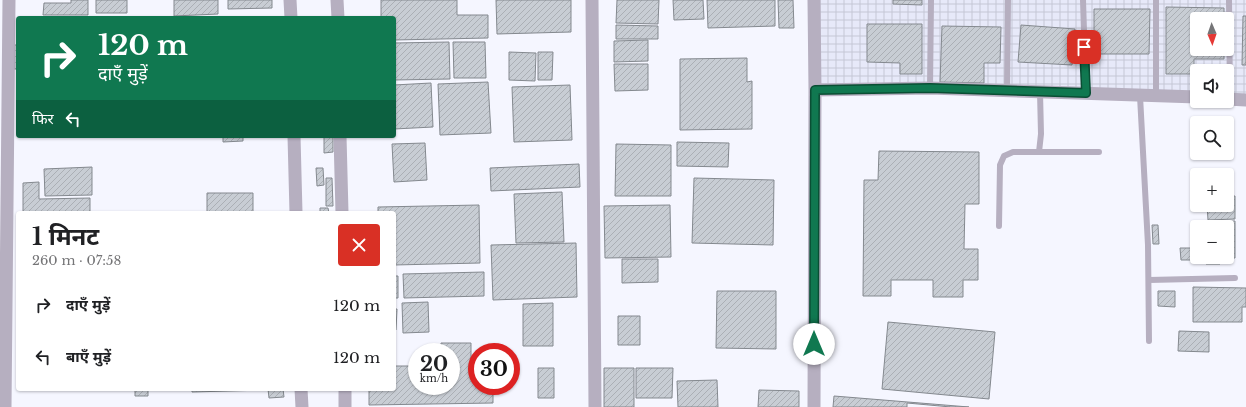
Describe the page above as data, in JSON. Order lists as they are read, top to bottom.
{
  "north": "bottom",
  "page": {
    "map_buttons": ["+", "−"],
    "turn": ["120 m", "दाएँ मुड़ें"],
    "then": "फिर",
    "heading": ["1 मिनट", "260 m · 07:58"],
    "list": [
      {
        "name": "दाएँ मुड़ें",
        "value": "120 m"
      },
      {
        "name": "बाएँ मुड़ें",
        "value": "120 m"
      }
    ],
    "speed": "20 km/h",
    "limit": "30"
  }
}
